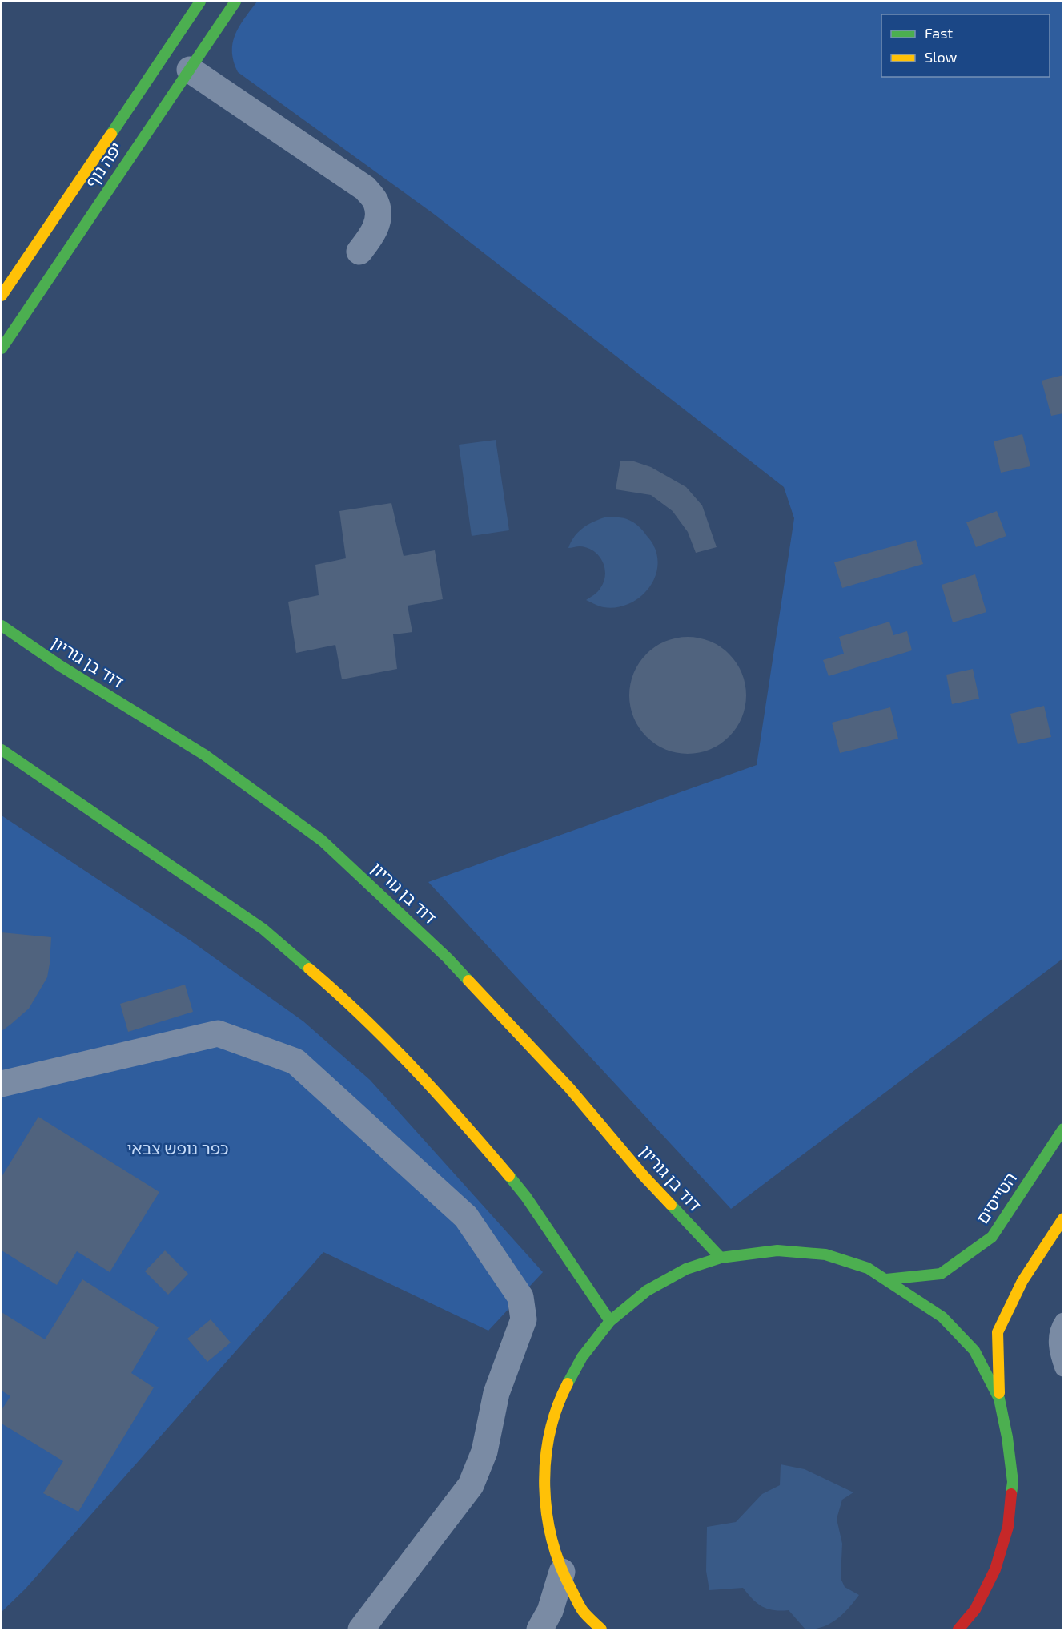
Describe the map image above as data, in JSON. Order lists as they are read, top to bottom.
{
  "streets": {
    "main road": ["יפה נוף", "דוד בן גוריון", "הטייסים"]
  },
  "parks": ["כפר נופש צבאי"],
  "legend": ["Fast", "Slow"]
}
